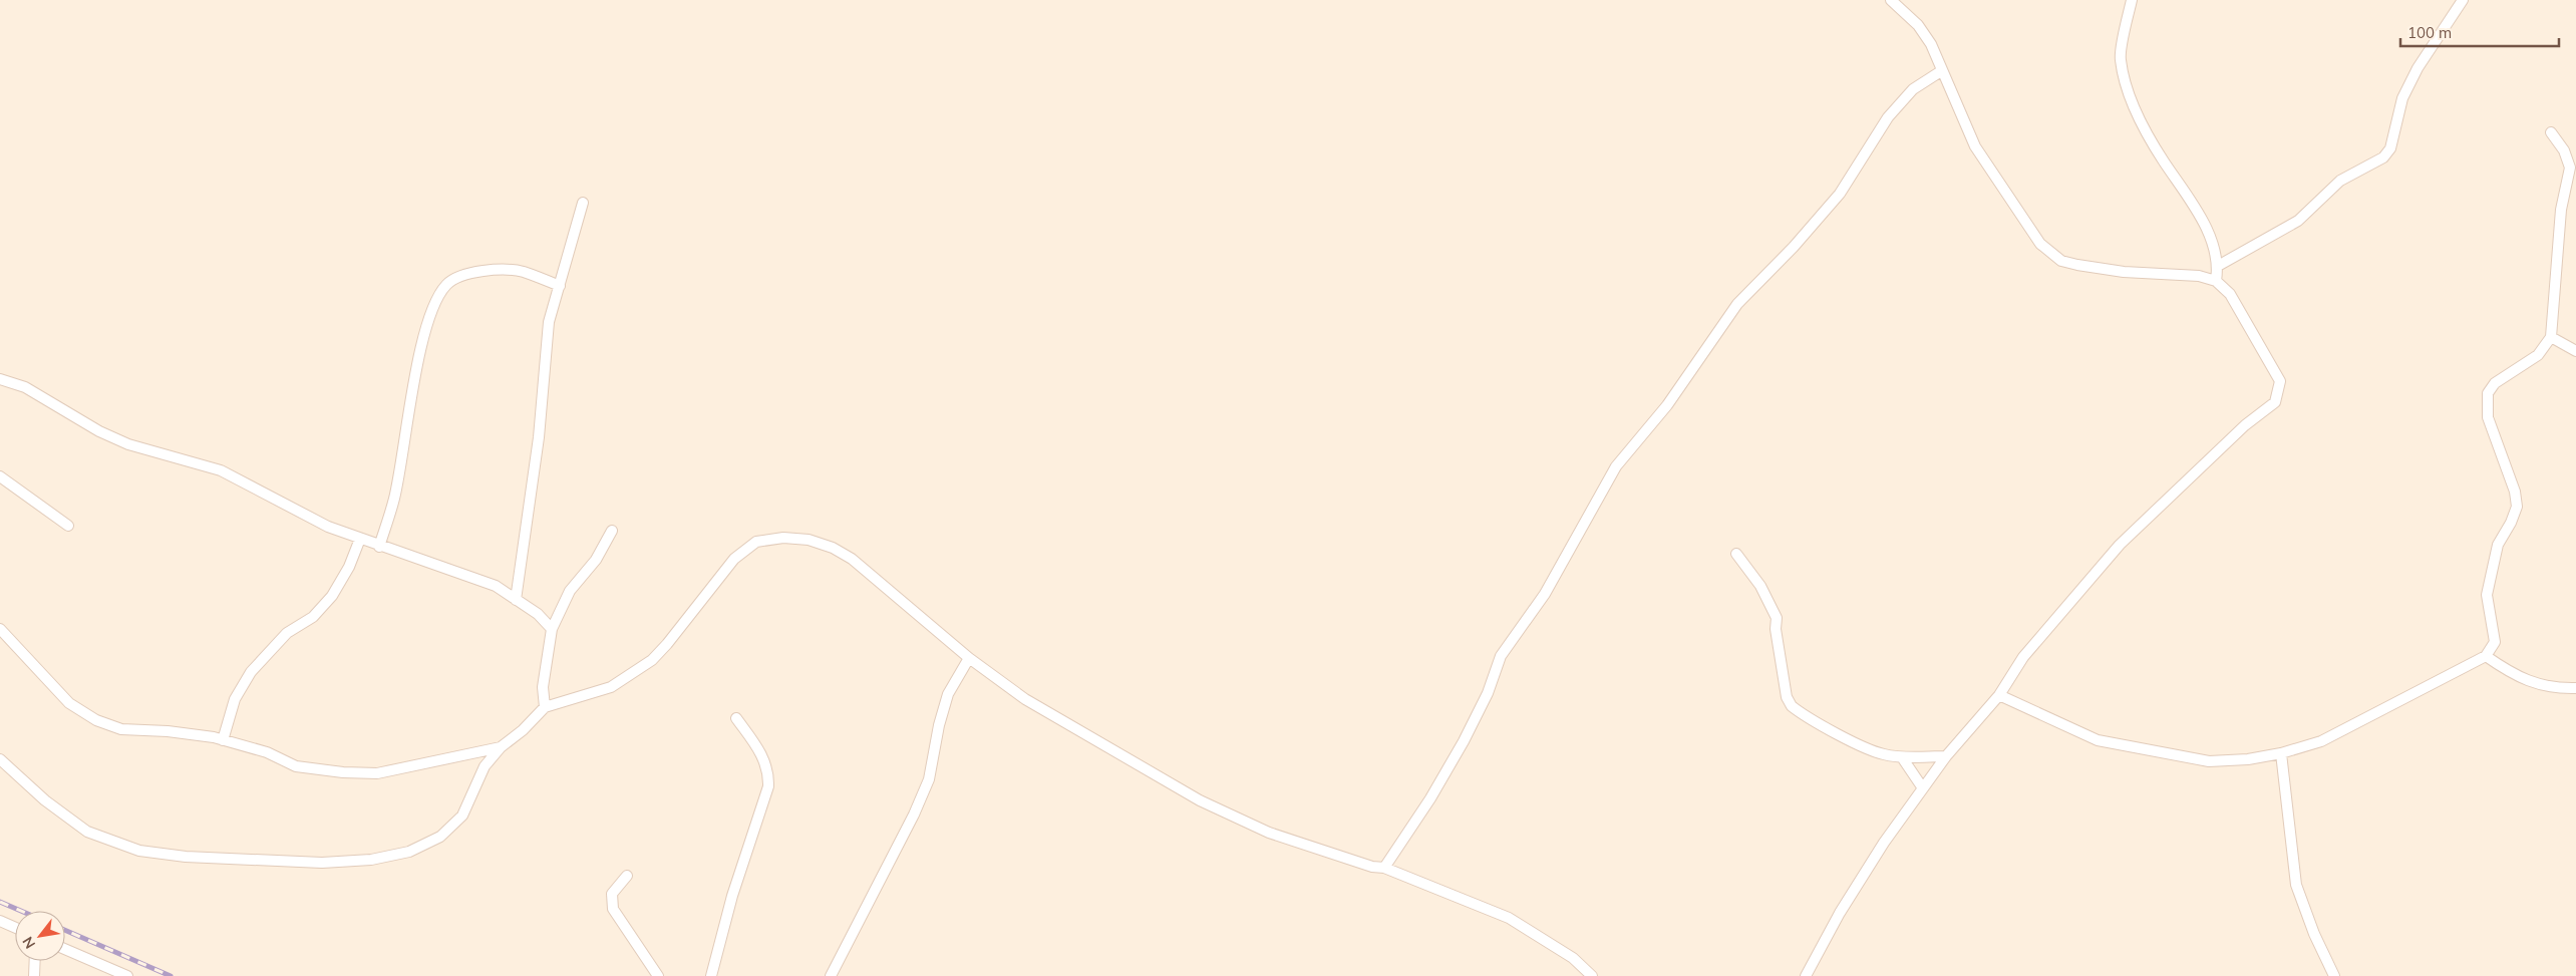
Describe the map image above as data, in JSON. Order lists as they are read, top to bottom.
{
  "scale_bar": "100 m",
  "north": "bottom left"
}
